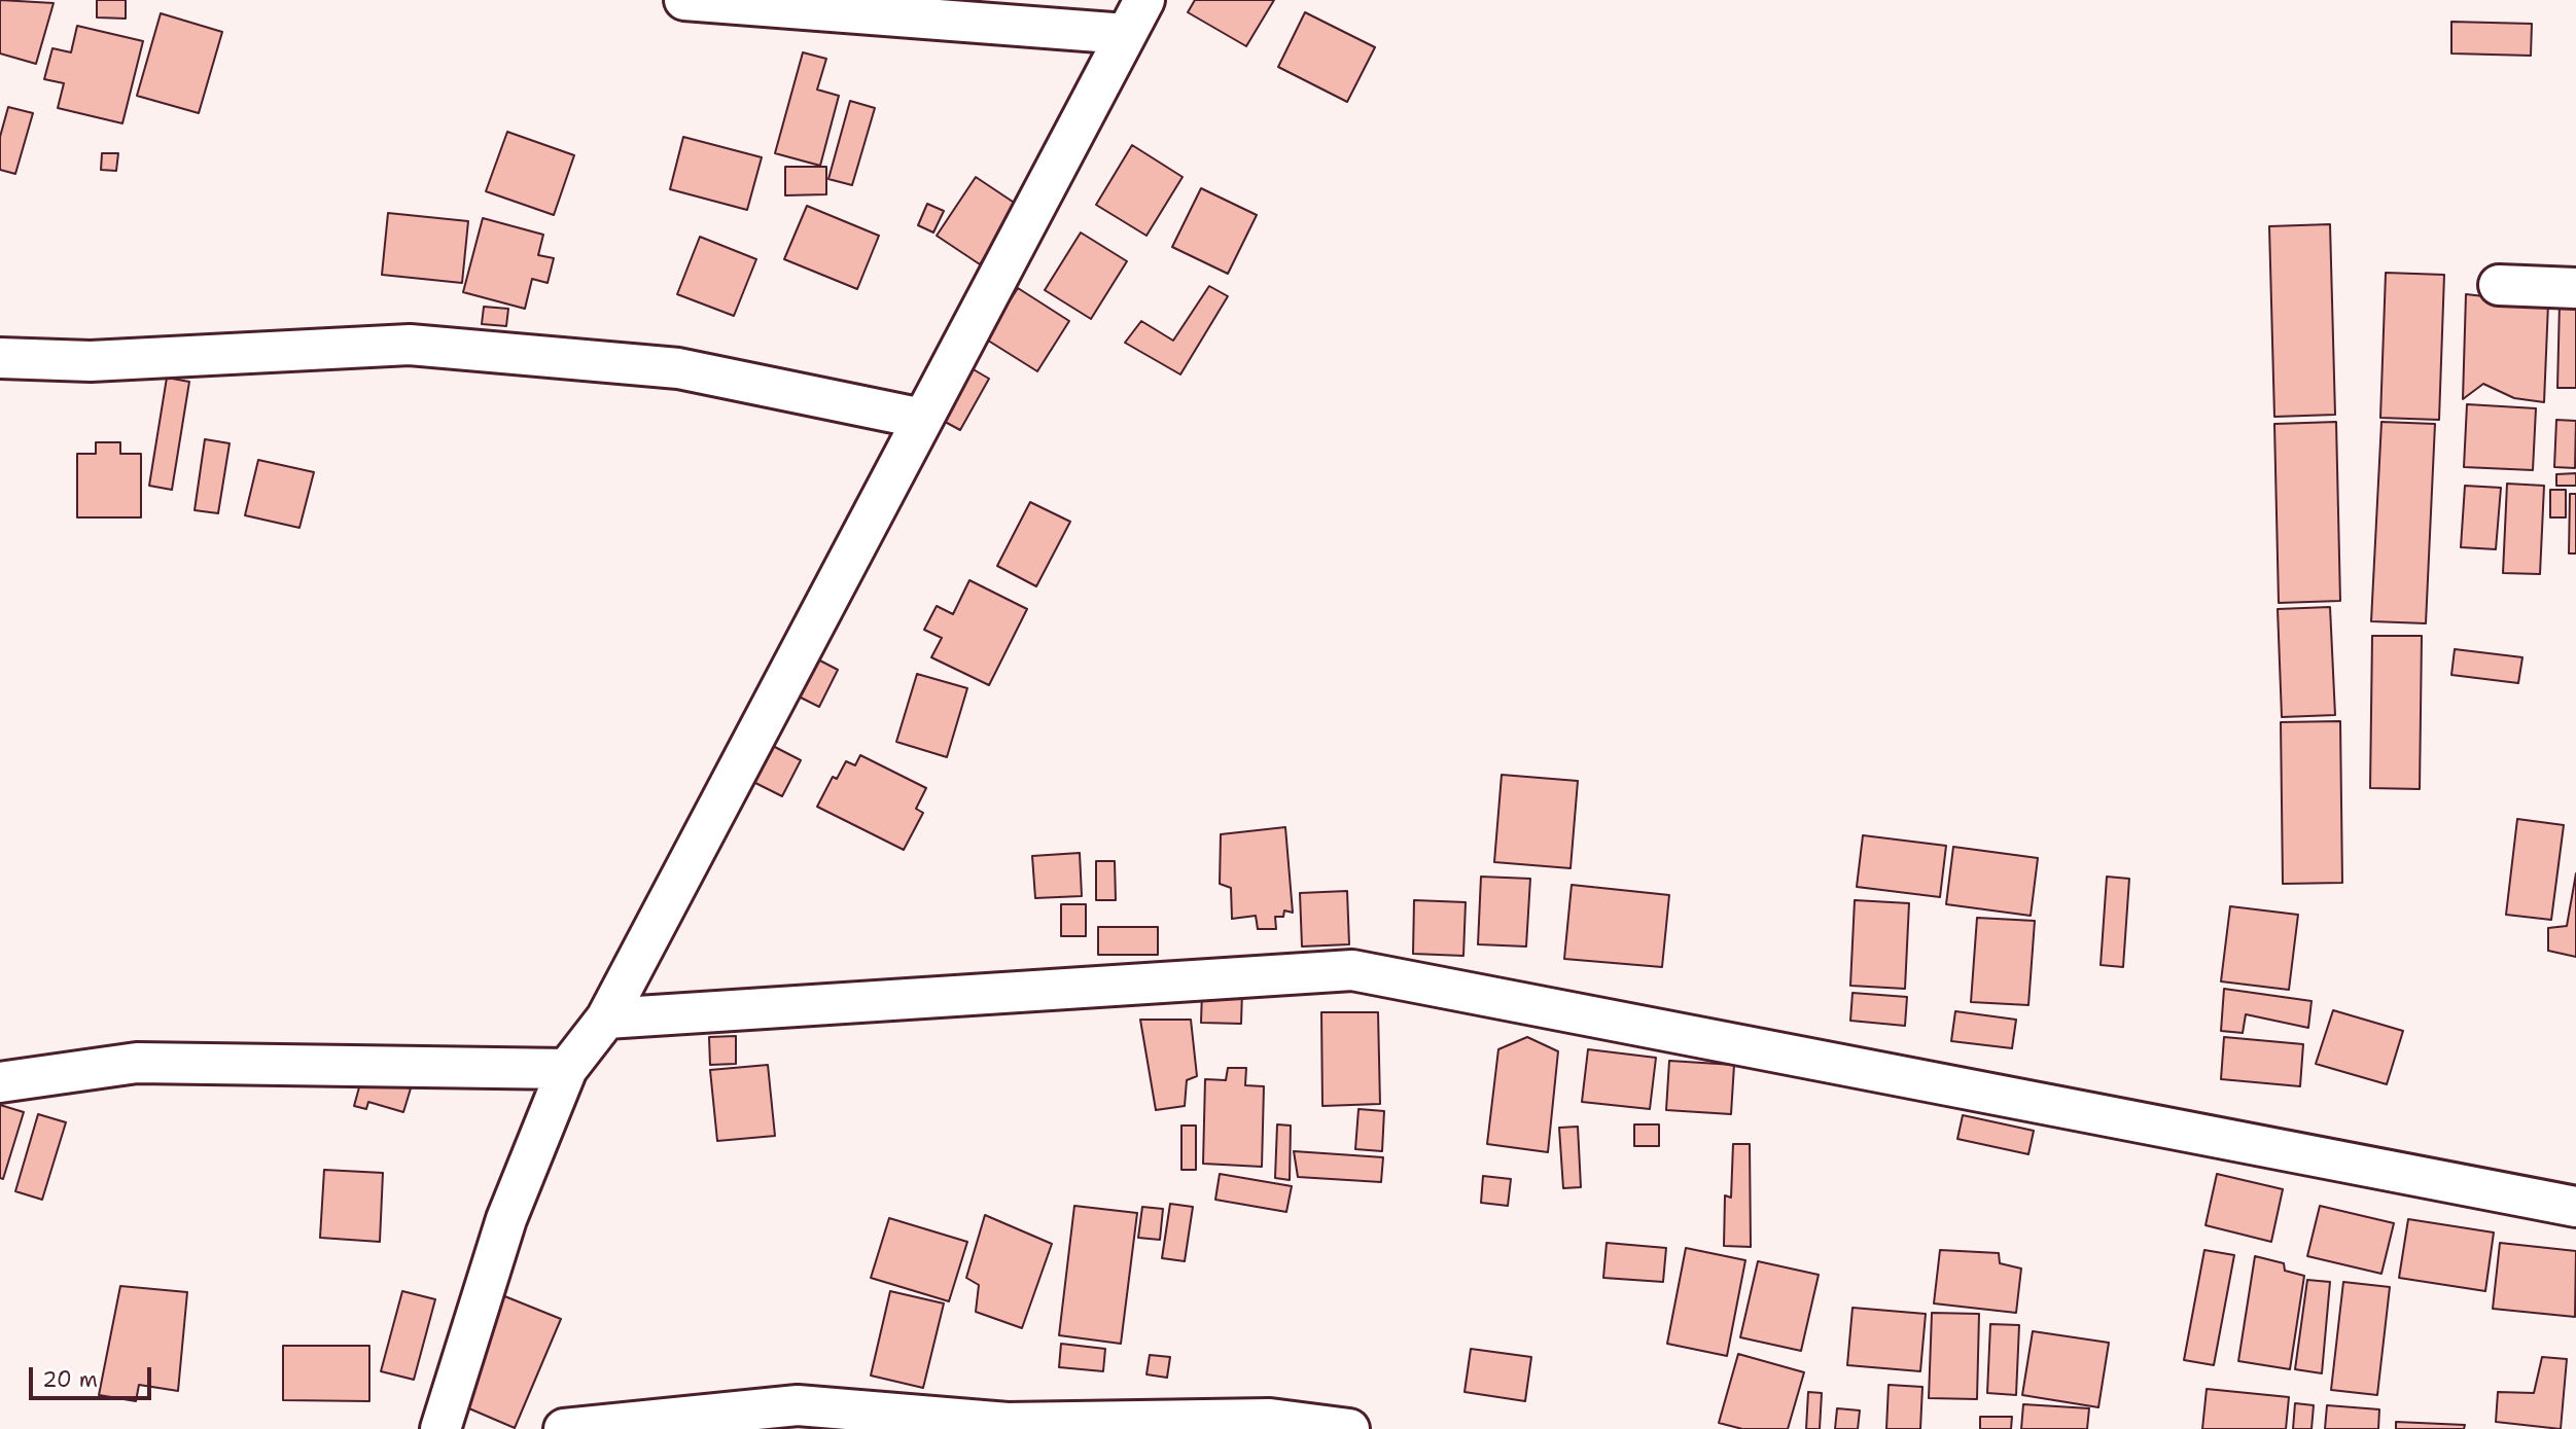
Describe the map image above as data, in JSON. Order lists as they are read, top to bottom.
{
  "scale_bar": "20 m"
}
